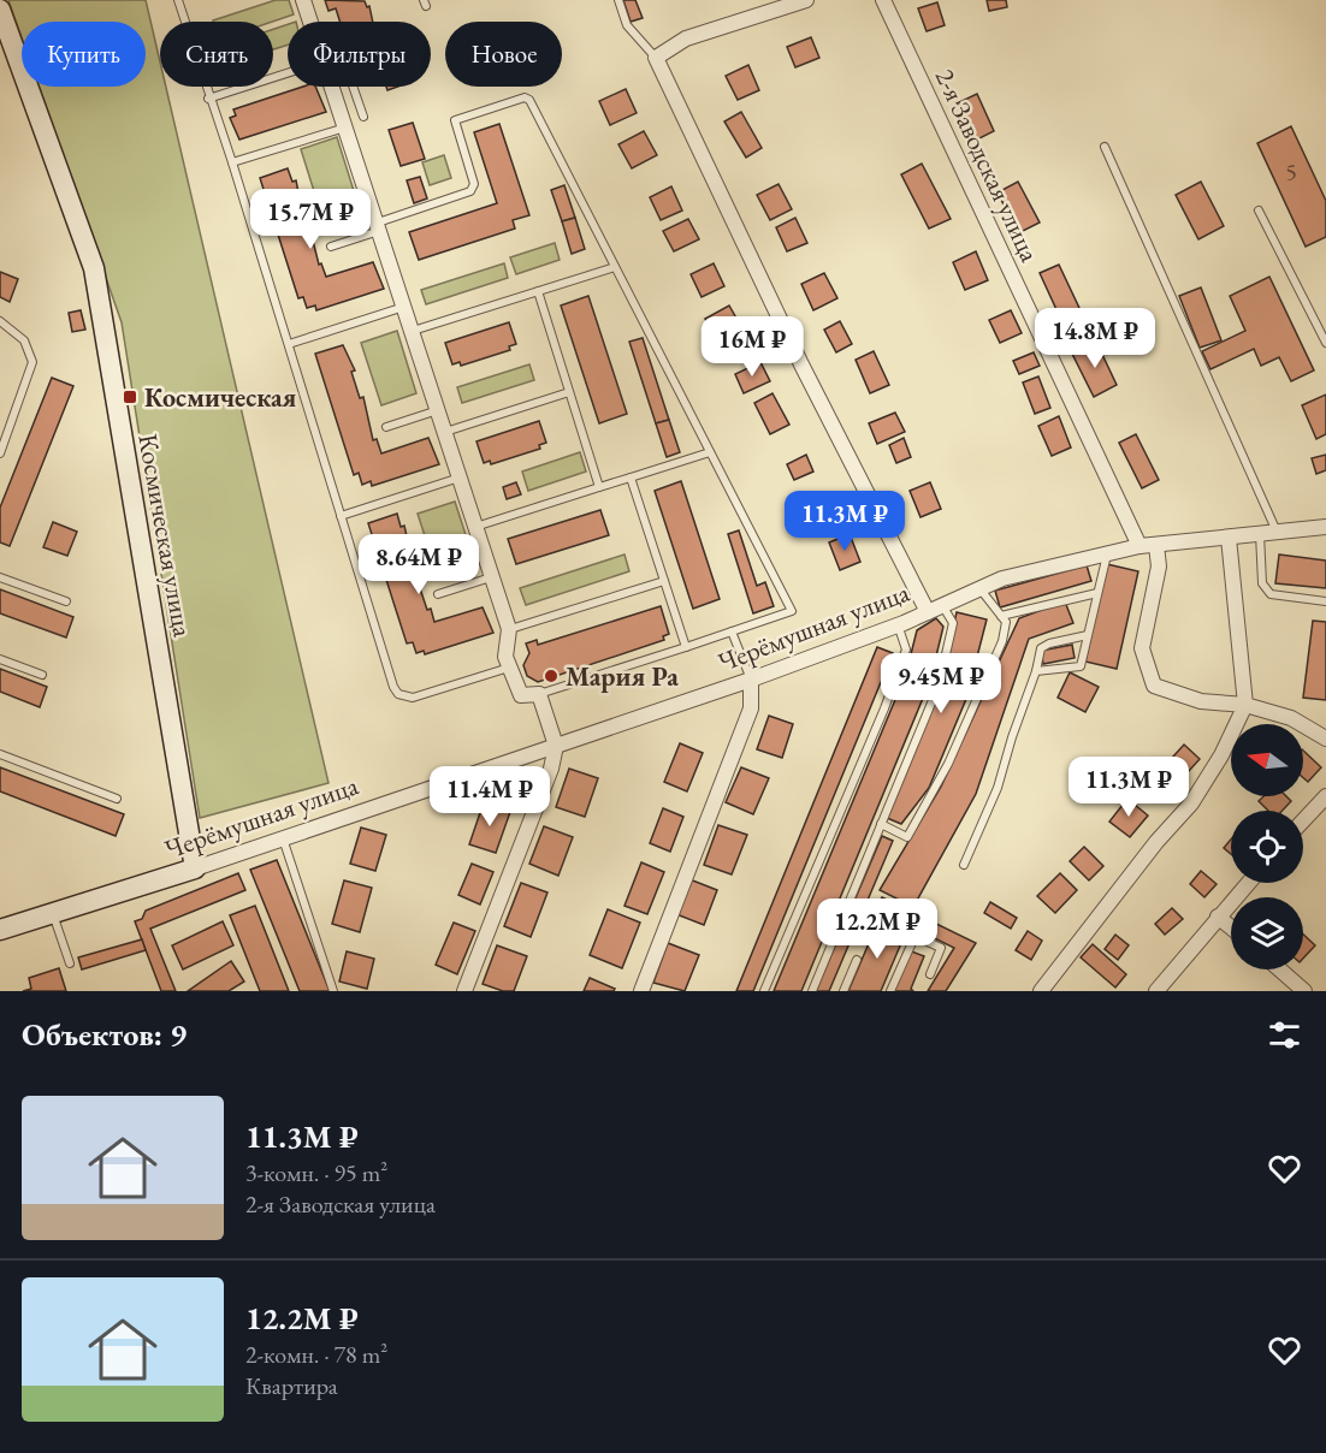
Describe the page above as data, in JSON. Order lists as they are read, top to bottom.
{
  "streets": {
    "street": ["2-я Заводская улица", "Космическая улица", "Черёмушная улица"]
  },
  "crossings": [
    ["2-я Заводская улица", "Черёмушная улица"],
    ["Космическая улица", "Черёмушная улица"]
  ],
  "places": {
    "transit": ["Космическая"],
    "other": ["Мария Ра"]
  },
  "house_numbers": ["5"],
  "north": "left",
  "page": {
    "chip": [
      "Купить",
      "Снять",
      "Фильтры",
      "Новое"
    ],
    "price": [
      "15.7M ₽",
      "14.8M ₽",
      "16M ₽",
      "11.3M ₽",
      "8.64M ₽",
      "9.45M ₽",
      "11.3M ₽",
      "11.4M ₽",
      "12.2M ₽"
    ],
    "heading": "Объектов: 9",
    "list": [
      {
        "name": "11.3M ₽",
        "note": "3-комн. · 95 m² · 2-я Заводская улица"
      },
      {
        "name": "12.2M ₽",
        "note": "2-комн. · 78 m² · Квартира"
      }
    ]
  }
}
